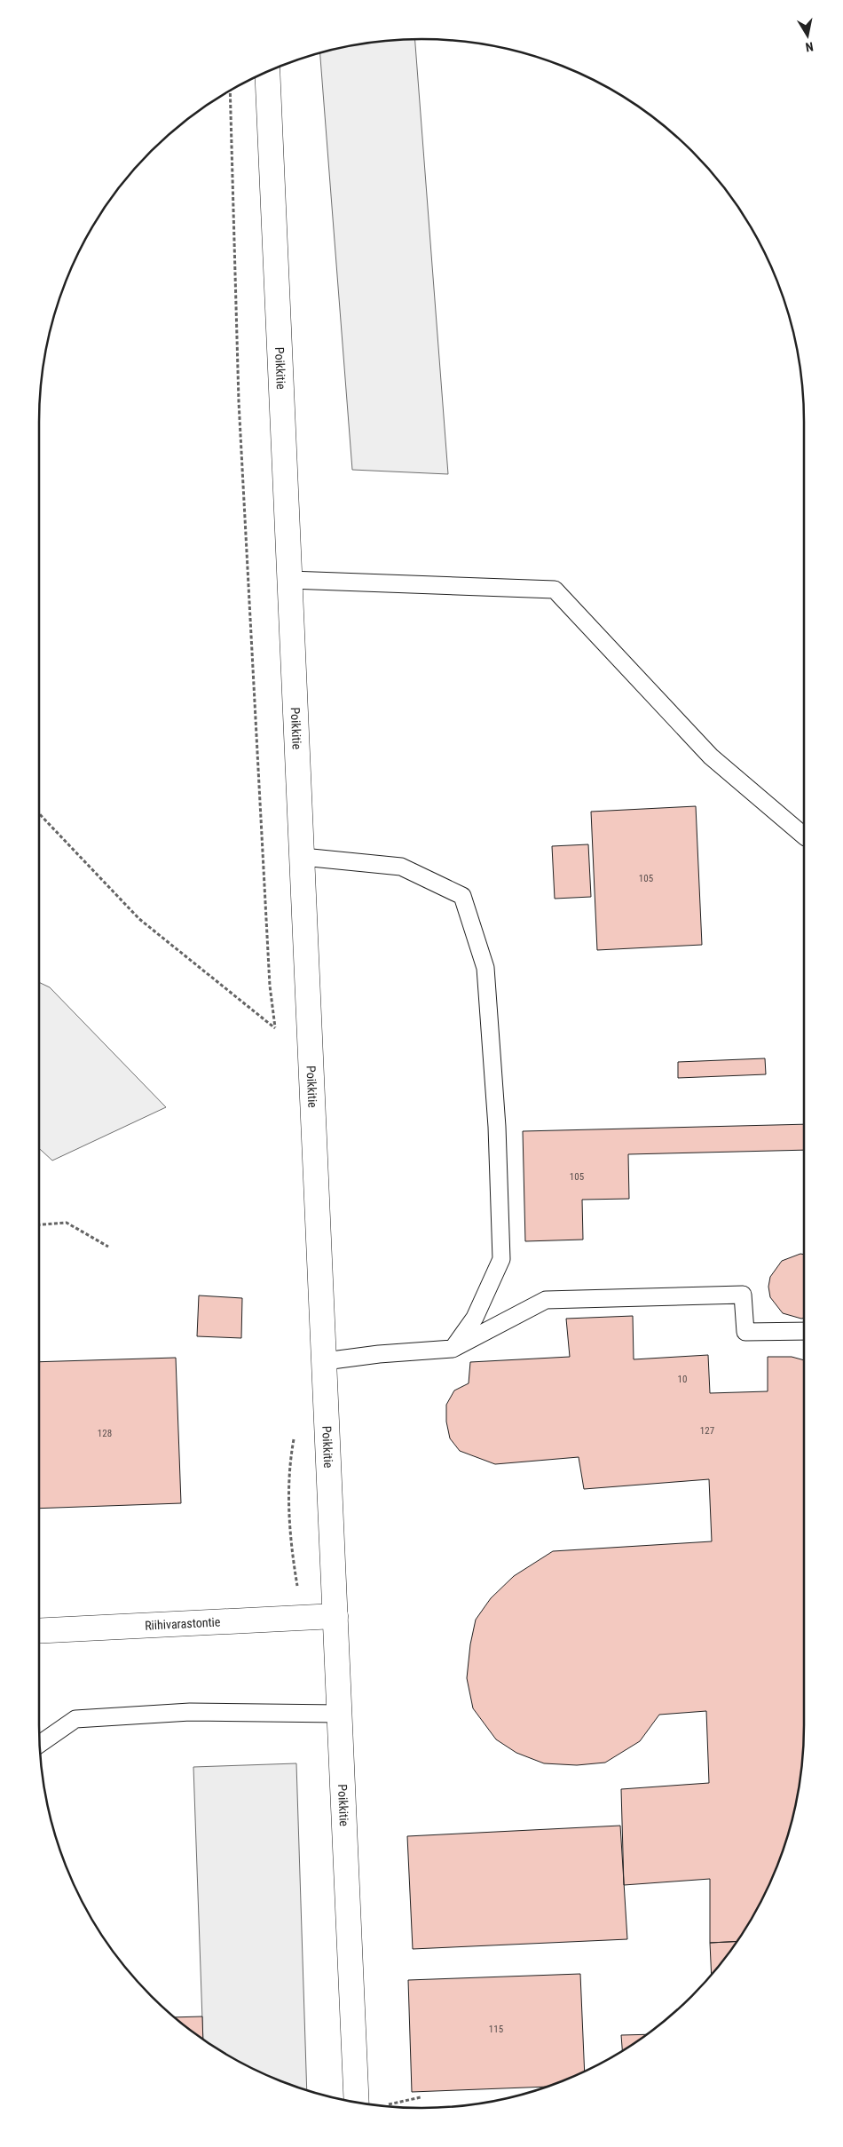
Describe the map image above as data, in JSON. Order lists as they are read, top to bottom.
{
  "streets": {
    "street": ["Poikkitie", "Riihivarastontie"]
  },
  "crossings": [
    ["Poikkitie", "Riihivarastontie"]
  ],
  "house_numbers": [
    "105",
    "105",
    "10",
    "127",
    "128",
    "115"
  ],
  "north": "bottom"
}
